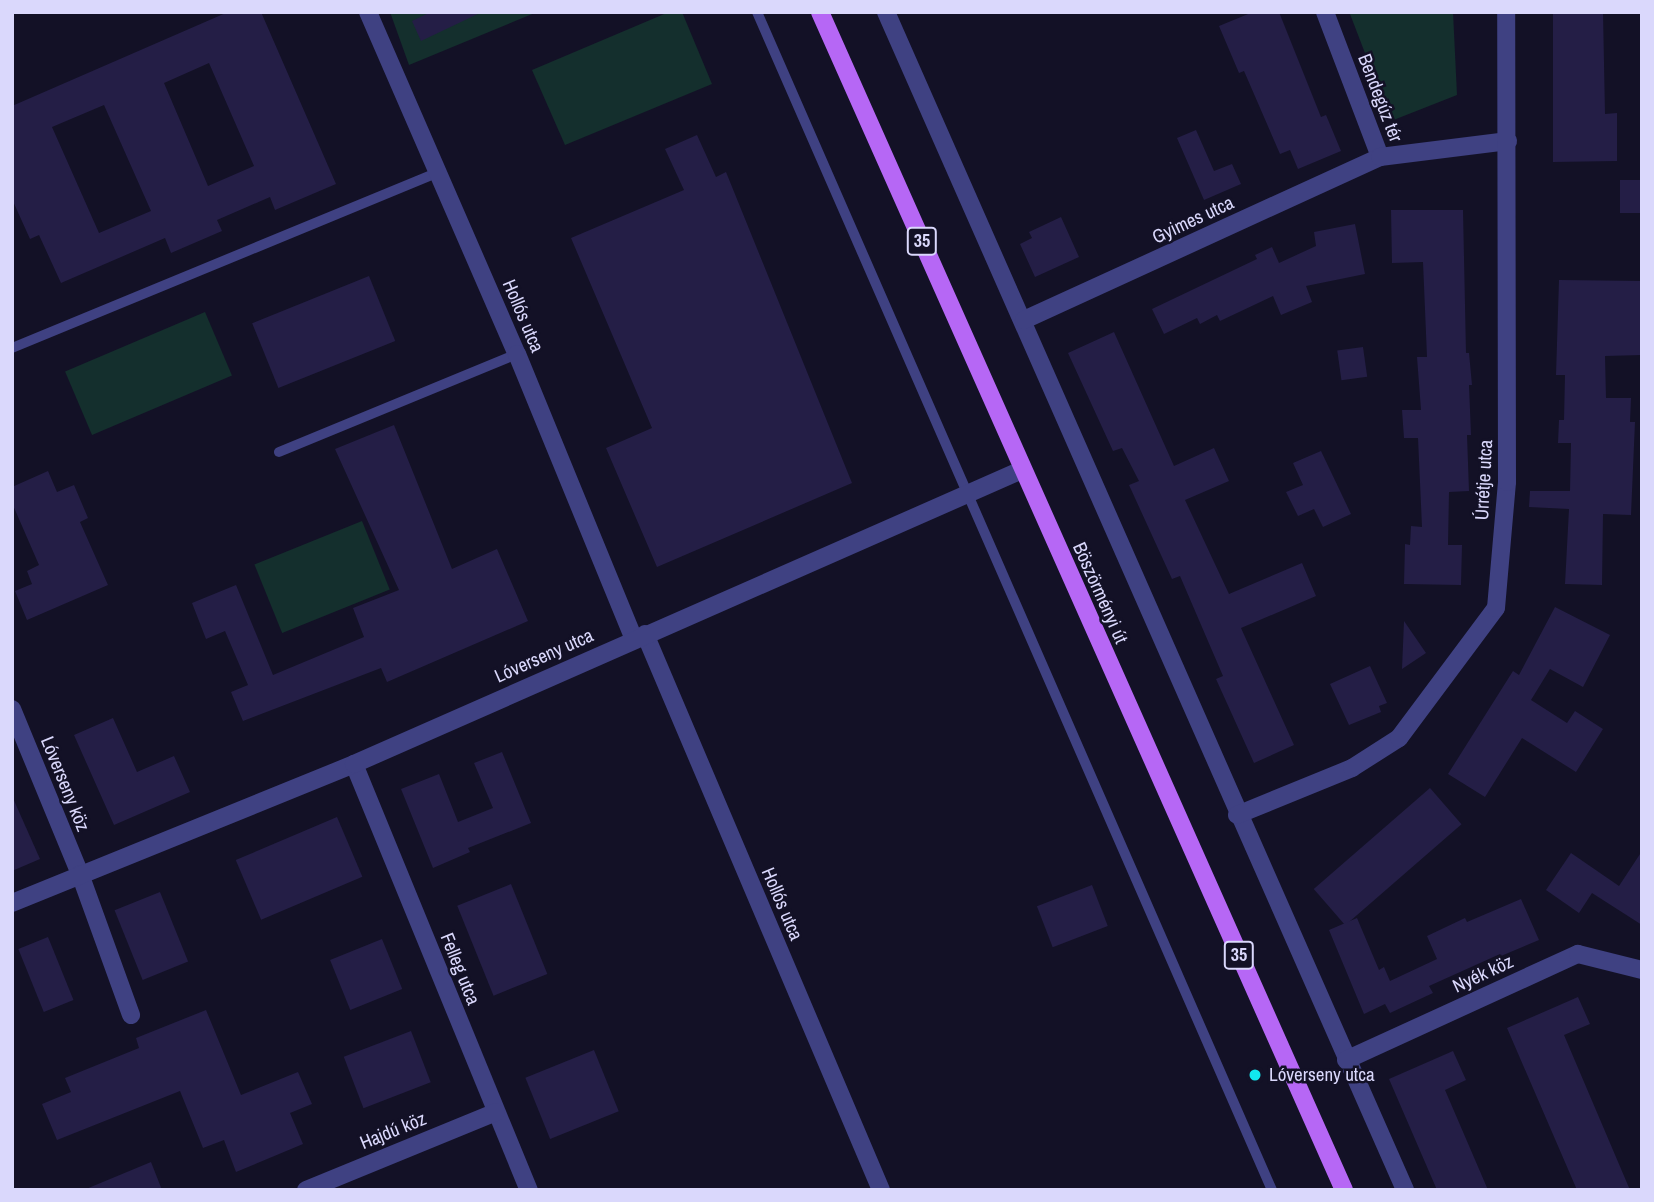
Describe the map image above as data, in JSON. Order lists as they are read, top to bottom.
{
  "streets": {
    "main road": ["35", "Böszörményi út"],
    "street": [
      "Bendegúz tér",
      "Gyimes utca",
      "Hollós utca",
      "Úrrétje utca",
      "Lóverseny utca",
      "Lóverseny köz",
      "Felleg utca",
      "Nyék köz",
      "Hajdú köz"
    ]
  },
  "crossings": [
    ["Bendegúz tér", "Gyimes utca"],
    ["Bendegúz tér", "Úrrétje utca"],
    ["Hollós utca", "Lóverseny utca"],
    ["Böszörményi út", "Lóverseny utca"],
    ["Lóverseny utca", "Lóverseny köz"],
    ["Lóverseny utca", "Felleg utca"],
    ["Felleg utca", "Hajdú köz"]
  ],
  "places": ["Lóverseny utca"]
}
